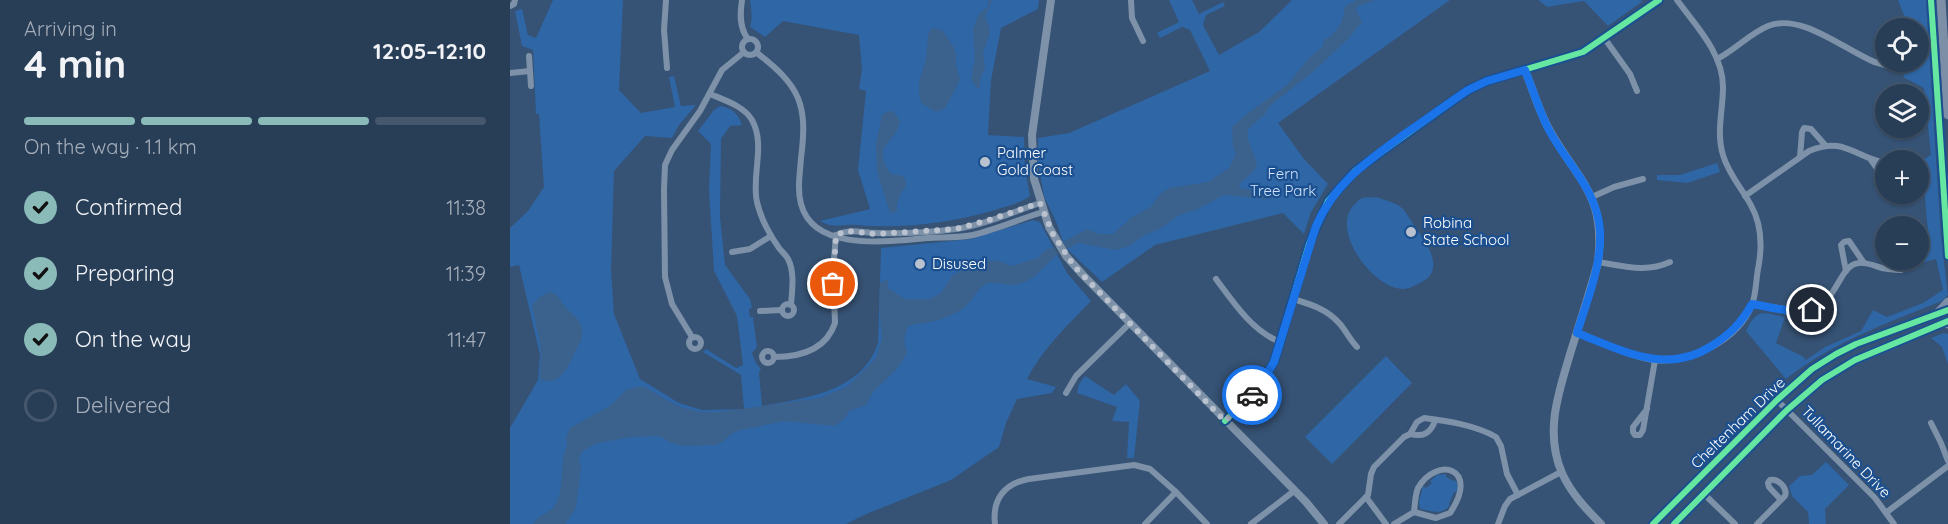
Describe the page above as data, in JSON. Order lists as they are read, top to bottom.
{
  "streets": {
    "main road": ["Cheltenham Drive"],
    "street": ["Tullamarine Drive"]
  },
  "crossings": [
    ["Cheltenham Drive", "Tullamarine Drive"]
  ],
  "parks": ["Fern Tree Park"],
  "places": ["Palmer Gold Coast", "Robina State School", "Disused"],
  "page": {
    "heading": ["4 min", "Arriving in", "12:05–12:10"],
    "map_buttons": ["+", "−"],
    "bar": "On the way · 1.1 km",
    "list": [
      ["Confirmed", "11:38"],
      ["Preparing", "11:39"],
      ["On the way", "11:47"],
      "Delivered"
    ]
  }
}
